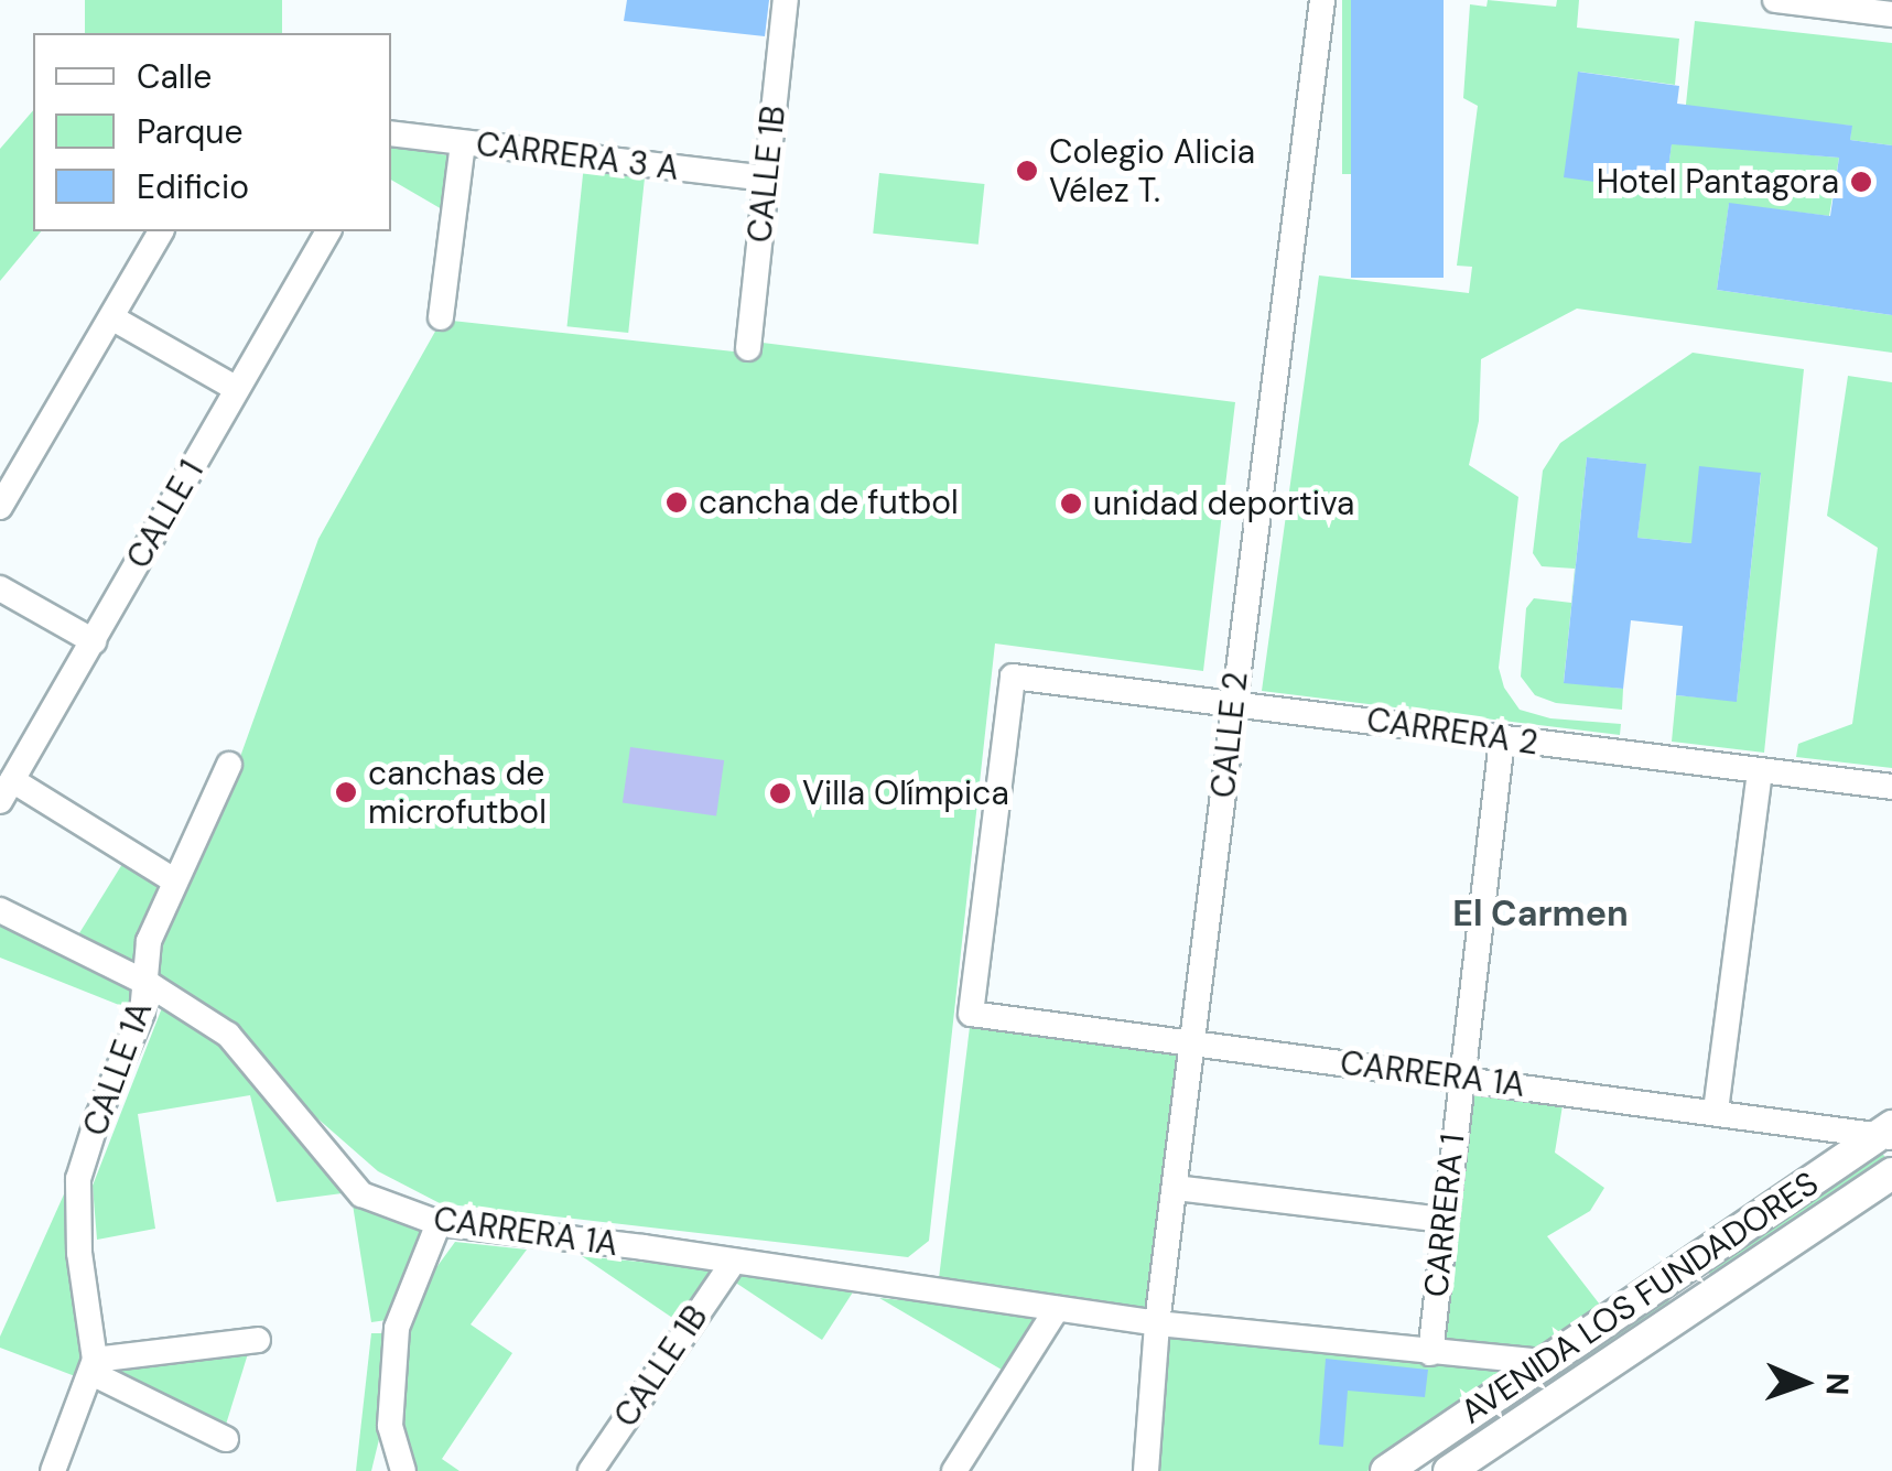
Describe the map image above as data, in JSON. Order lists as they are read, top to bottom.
{
  "streets": {
    "main road": ["AVENIDA LOS FUNDADORES"],
    "street": [
      "CARRERA 3 A",
      "CALLE 1B",
      "CALLE 1",
      "CARRERA 2",
      "CALLE 2",
      "CALLE 1A",
      "CARRERA 1A",
      "CARRERA 1"
    ]
  },
  "crossings": [
    ["CARRERA 3 A", "CALLE 1B"],
    ["CALLE 1B", "CARRERA 1A"],
    ["CARRERA 2", "CALLE 2"],
    ["CARRERA 2", "CARRERA 1A"],
    ["CARRERA 2", "CARRERA 1"],
    ["CALLE 2", "CARRERA 1A"],
    ["CALLE 1A", "CARRERA 1A"],
    ["CARRERA 1A", "CARRERA 1"],
    ["CARRERA 1A", "AVENIDA LOS FUNDADORES"]
  ],
  "districts": ["El Carmen"],
  "places": [
    "Colegio Alicia Vélez T.",
    "Hotel Pantagora",
    "cancha de futbol",
    "unidad deportiva",
    "canchas de microfutbol",
    "Villa Olímpica"
  ],
  "legend": ["Calle", "Parque", "Edificio"],
  "north": "right"
}
